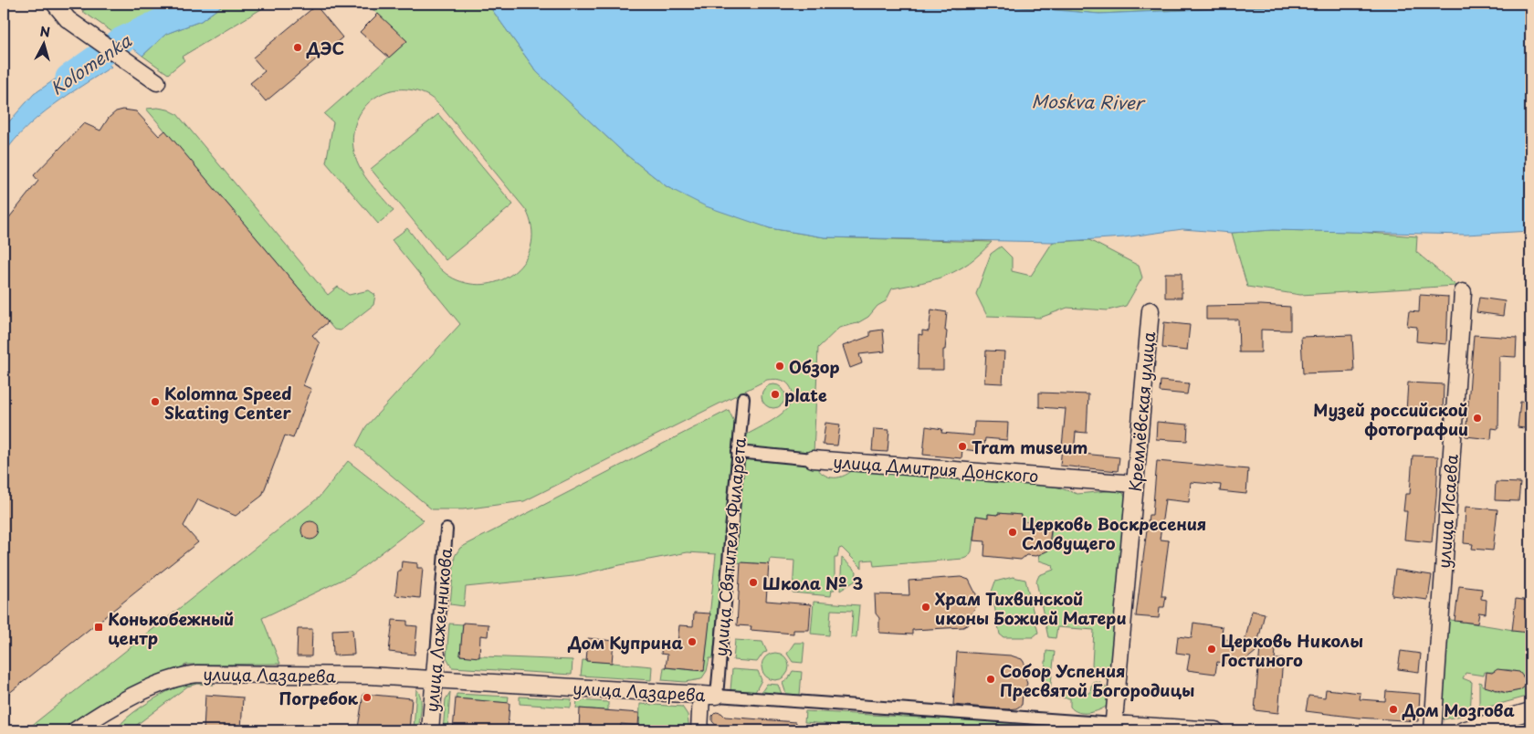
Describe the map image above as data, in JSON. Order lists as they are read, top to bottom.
{
  "streets": {
    "street": [
      "Кремлёвская улица",
      "улица Дмитрия Донского",
      "улица Исаева",
      "улица Святителя Филарета",
      "улица Лажечникова",
      "улица Лазарева"
    ]
  },
  "crossings": [
    ["Кремлёвская улица", "улица Дмитрия Донского"],
    ["Кремлёвская улица", "улица Лазарева"],
    ["улица Дмитрия Донского", "улица Святителя Филарета"],
    ["улица Святителя Филарета", "улица Лазарева"],
    ["улица Лажечникова", "улица Лазарева"]
  ],
  "water": ["Kolomenka", "Moskva River"],
  "places": {
    "other": [
      "ДЭС",
      "Обзор",
      "plate",
      "Kolomna Speed Skating Center",
      "Музей российской фотографии",
      "Tram museum",
      "Церковь Воскресения Словущего",
      "Школа № 3",
      "Храм Тихвинской иконы Божией Матери",
      "Дом Куприна",
      "Церковь Николы Гостиного",
      "Собор Успения Пресвятой Богородицы",
      "Погребок",
      "Дом Мозгова"
    ],
    "transit": ["Конькобежный центр"]
  },
  "north": "top"
}
